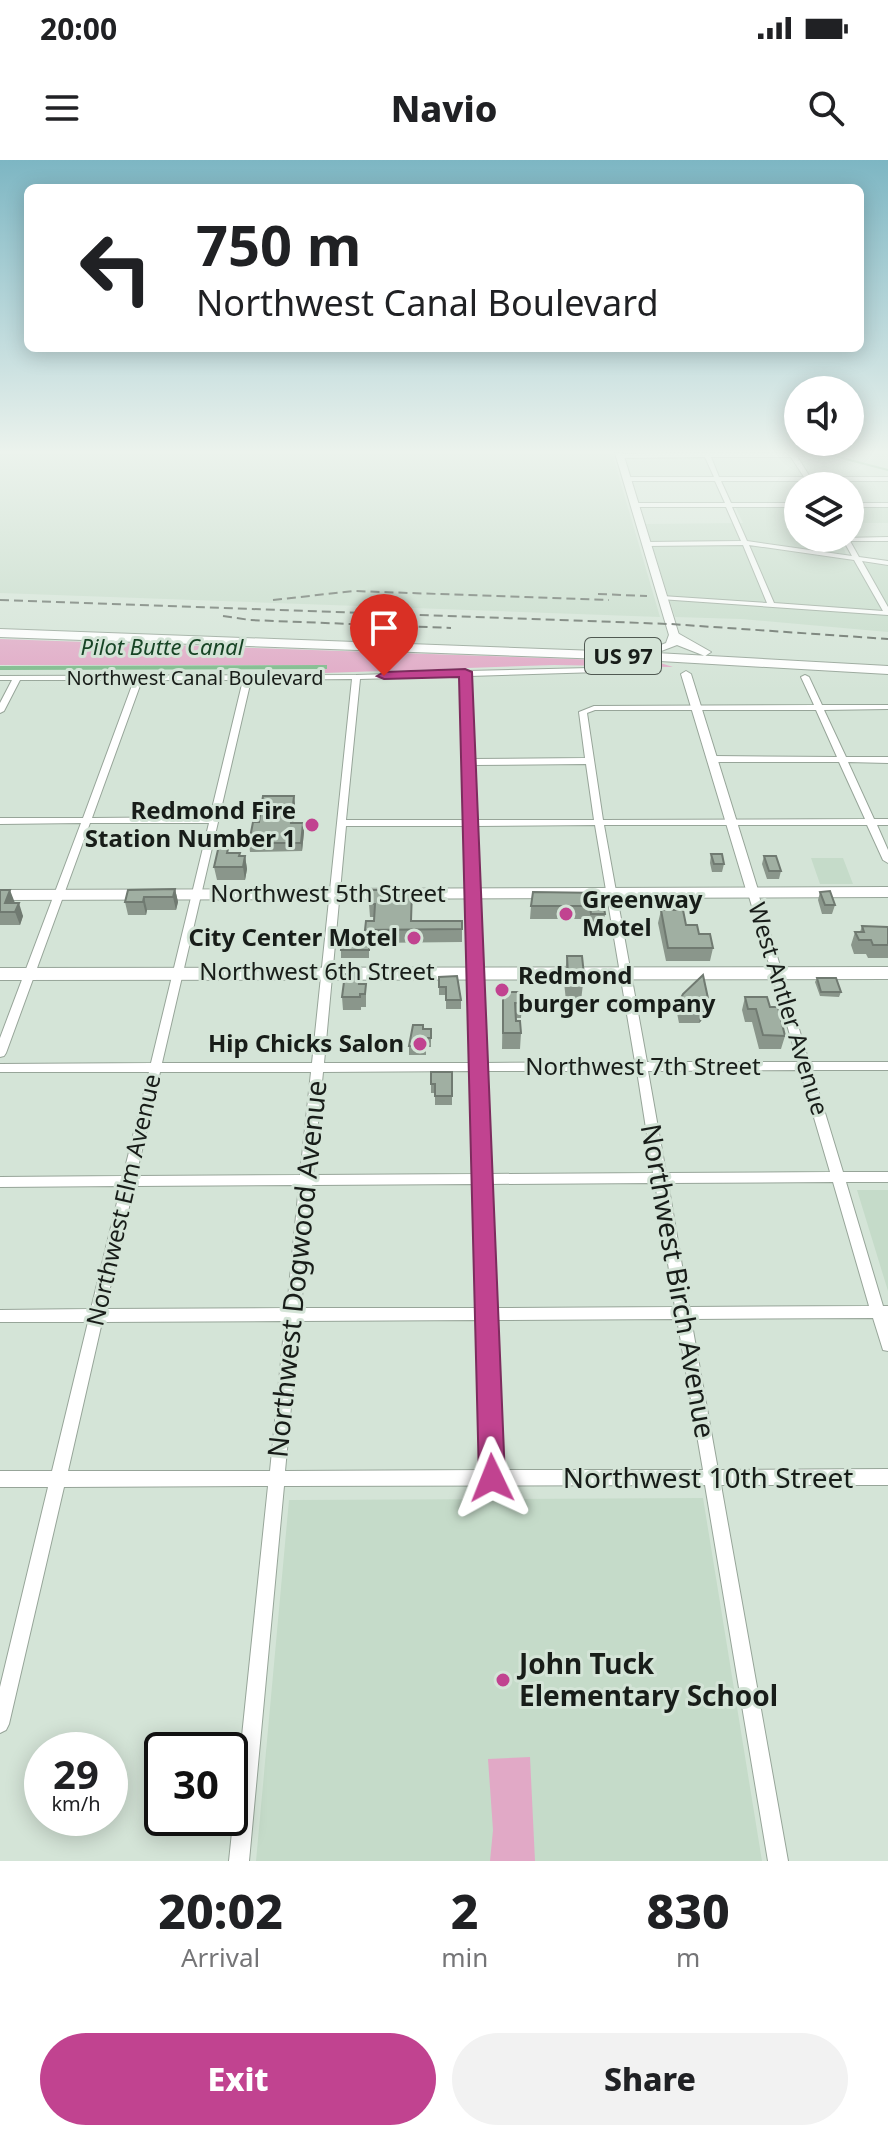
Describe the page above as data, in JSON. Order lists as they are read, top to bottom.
{
  "streets": {
    "main road": ["US 97", "Northwest 5th Street", "Northwest 6th Street"],
    "street": [
      "Northwest Canal Boulevard",
      "West Antler Avenue",
      "Northwest 7th Street",
      "Northwest Elm Avenue",
      "Northwest Dogwood Avenue",
      "Northwest Birch Avenue",
      "Northwest 10th Street"
    ]
  },
  "crossings": [
    ["Northwest Canal Boulevard", "Northwest Elm Avenue"],
    ["Northwest Canal Boulevard", "Northwest Dogwood Avenue"],
    ["Northwest 5th Street", "West Antler Avenue"],
    ["Northwest 5th Street", "Northwest Elm Avenue"],
    ["Northwest 5th Street", "Northwest Dogwood Avenue"],
    ["Northwest 5th Street", "Northwest Birch Avenue"],
    ["Northwest 6th Street", "West Antler Avenue"],
    ["Northwest 6th Street", "Northwest Elm Avenue"],
    ["Northwest 6th Street", "Northwest Dogwood Avenue"],
    ["Northwest 6th Street", "Northwest Birch Avenue"],
    ["West Antler Avenue", "Northwest 7th Street"],
    ["West Antler Avenue", "Northwest Birch Avenue"],
    ["Northwest 7th Street", "Northwest Elm Avenue"],
    ["Northwest 7th Street", "Northwest Dogwood Avenue"],
    ["Northwest 7th Street", "Northwest Birch Avenue"],
    ["Northwest Elm Avenue", "Northwest 10th Street"],
    ["Northwest Dogwood Avenue", "Northwest 10th Street"],
    ["Northwest Birch Avenue", "Northwest 10th Street"]
  ],
  "water": ["Pilot Butte Canal"],
  "places": [
    "Redmond Fire Station Number 1",
    "Greenway Motel",
    "City Center Motel",
    "Redmond burger company",
    "Hip Chicks Salon",
    "John Tuck Elementary School"
  ],
  "page": {
    "status": "20:00",
    "header": "Navio",
    "turn": ["750 m", "Northwest Canal Boulevard"],
    "speed": "29 km/h",
    "limit": "30",
    "eta": [
      "20:02",
      "Arrival",
      "2",
      "min",
      "830",
      "m"
    ],
    "buttons": ["Exit", "Share"]
  }
}
